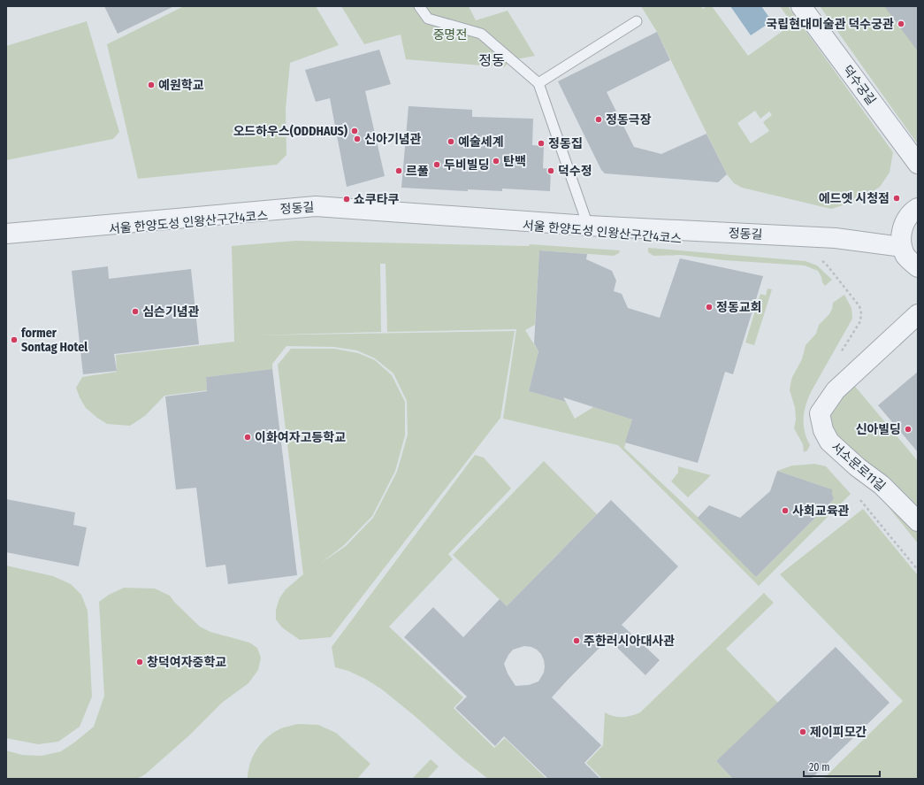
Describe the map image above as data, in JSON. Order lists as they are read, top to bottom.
{
  "streets": {
    "street": ["덕수궁길", "정동길", "서소문로11길"]
  },
  "districts": ["정동"],
  "parks": ["중명전"],
  "places": [
    "국립현대미술관 덕수궁관",
    "예원학교",
    "정동극장",
    "오드하우스(ODDHAUS)",
    "신아기념관",
    "예술세계",
    "정동집",
    "탄백",
    "두비빌딩",
    "르풀",
    "덕수정",
    "에드엣 시청점",
    "쇼쿠타쿠",
    "정동교회",
    "심슨기념관",
    "former Sontag Hotel",
    "신아빌딩",
    "이화여자고등학교",
    "사회교육관",
    "주한러시아대사관",
    "창덕여자중학교",
    "제이피모간"
  ],
  "scale_bar": "20 m"
}
